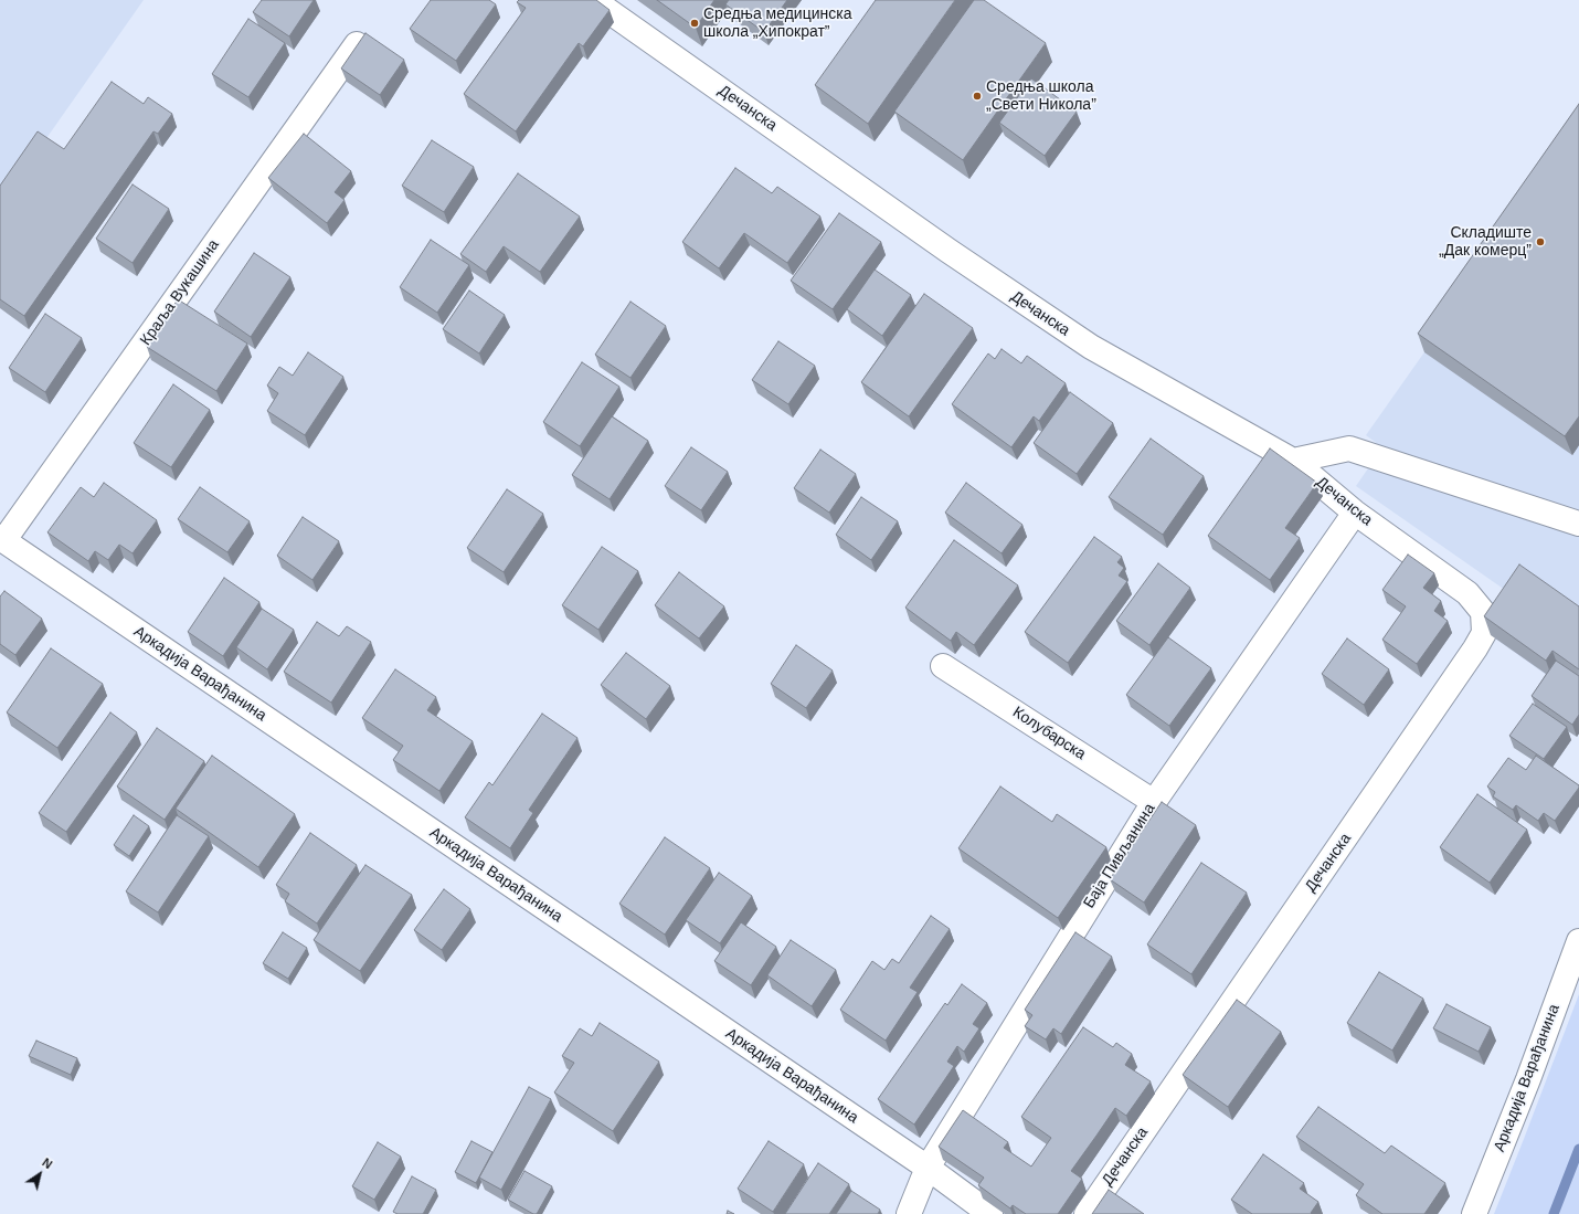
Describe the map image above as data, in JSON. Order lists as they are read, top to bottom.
{
  "streets": {
    "street": [
      "Дечанска",
      "Краља Вукашина",
      "Аркадија Варађанина",
      "Колубарска",
      "Баја Пивљанина"
    ]
  },
  "crossings": [
    ["Дечанска", "Баја Пивљанина"],
    ["Краља Вукашина", "Аркадија Варађанина"],
    ["Аркадија Варађанина", "Баја Пивљанина"],
    ["Колубарска", "Баја Пивљанина"]
  ],
  "places": ["Средња медицинска школа „Хипократ”", "Средња школа „Свети Никола”", "Складиште „Дак комерц”"],
  "north": "top right"
}
